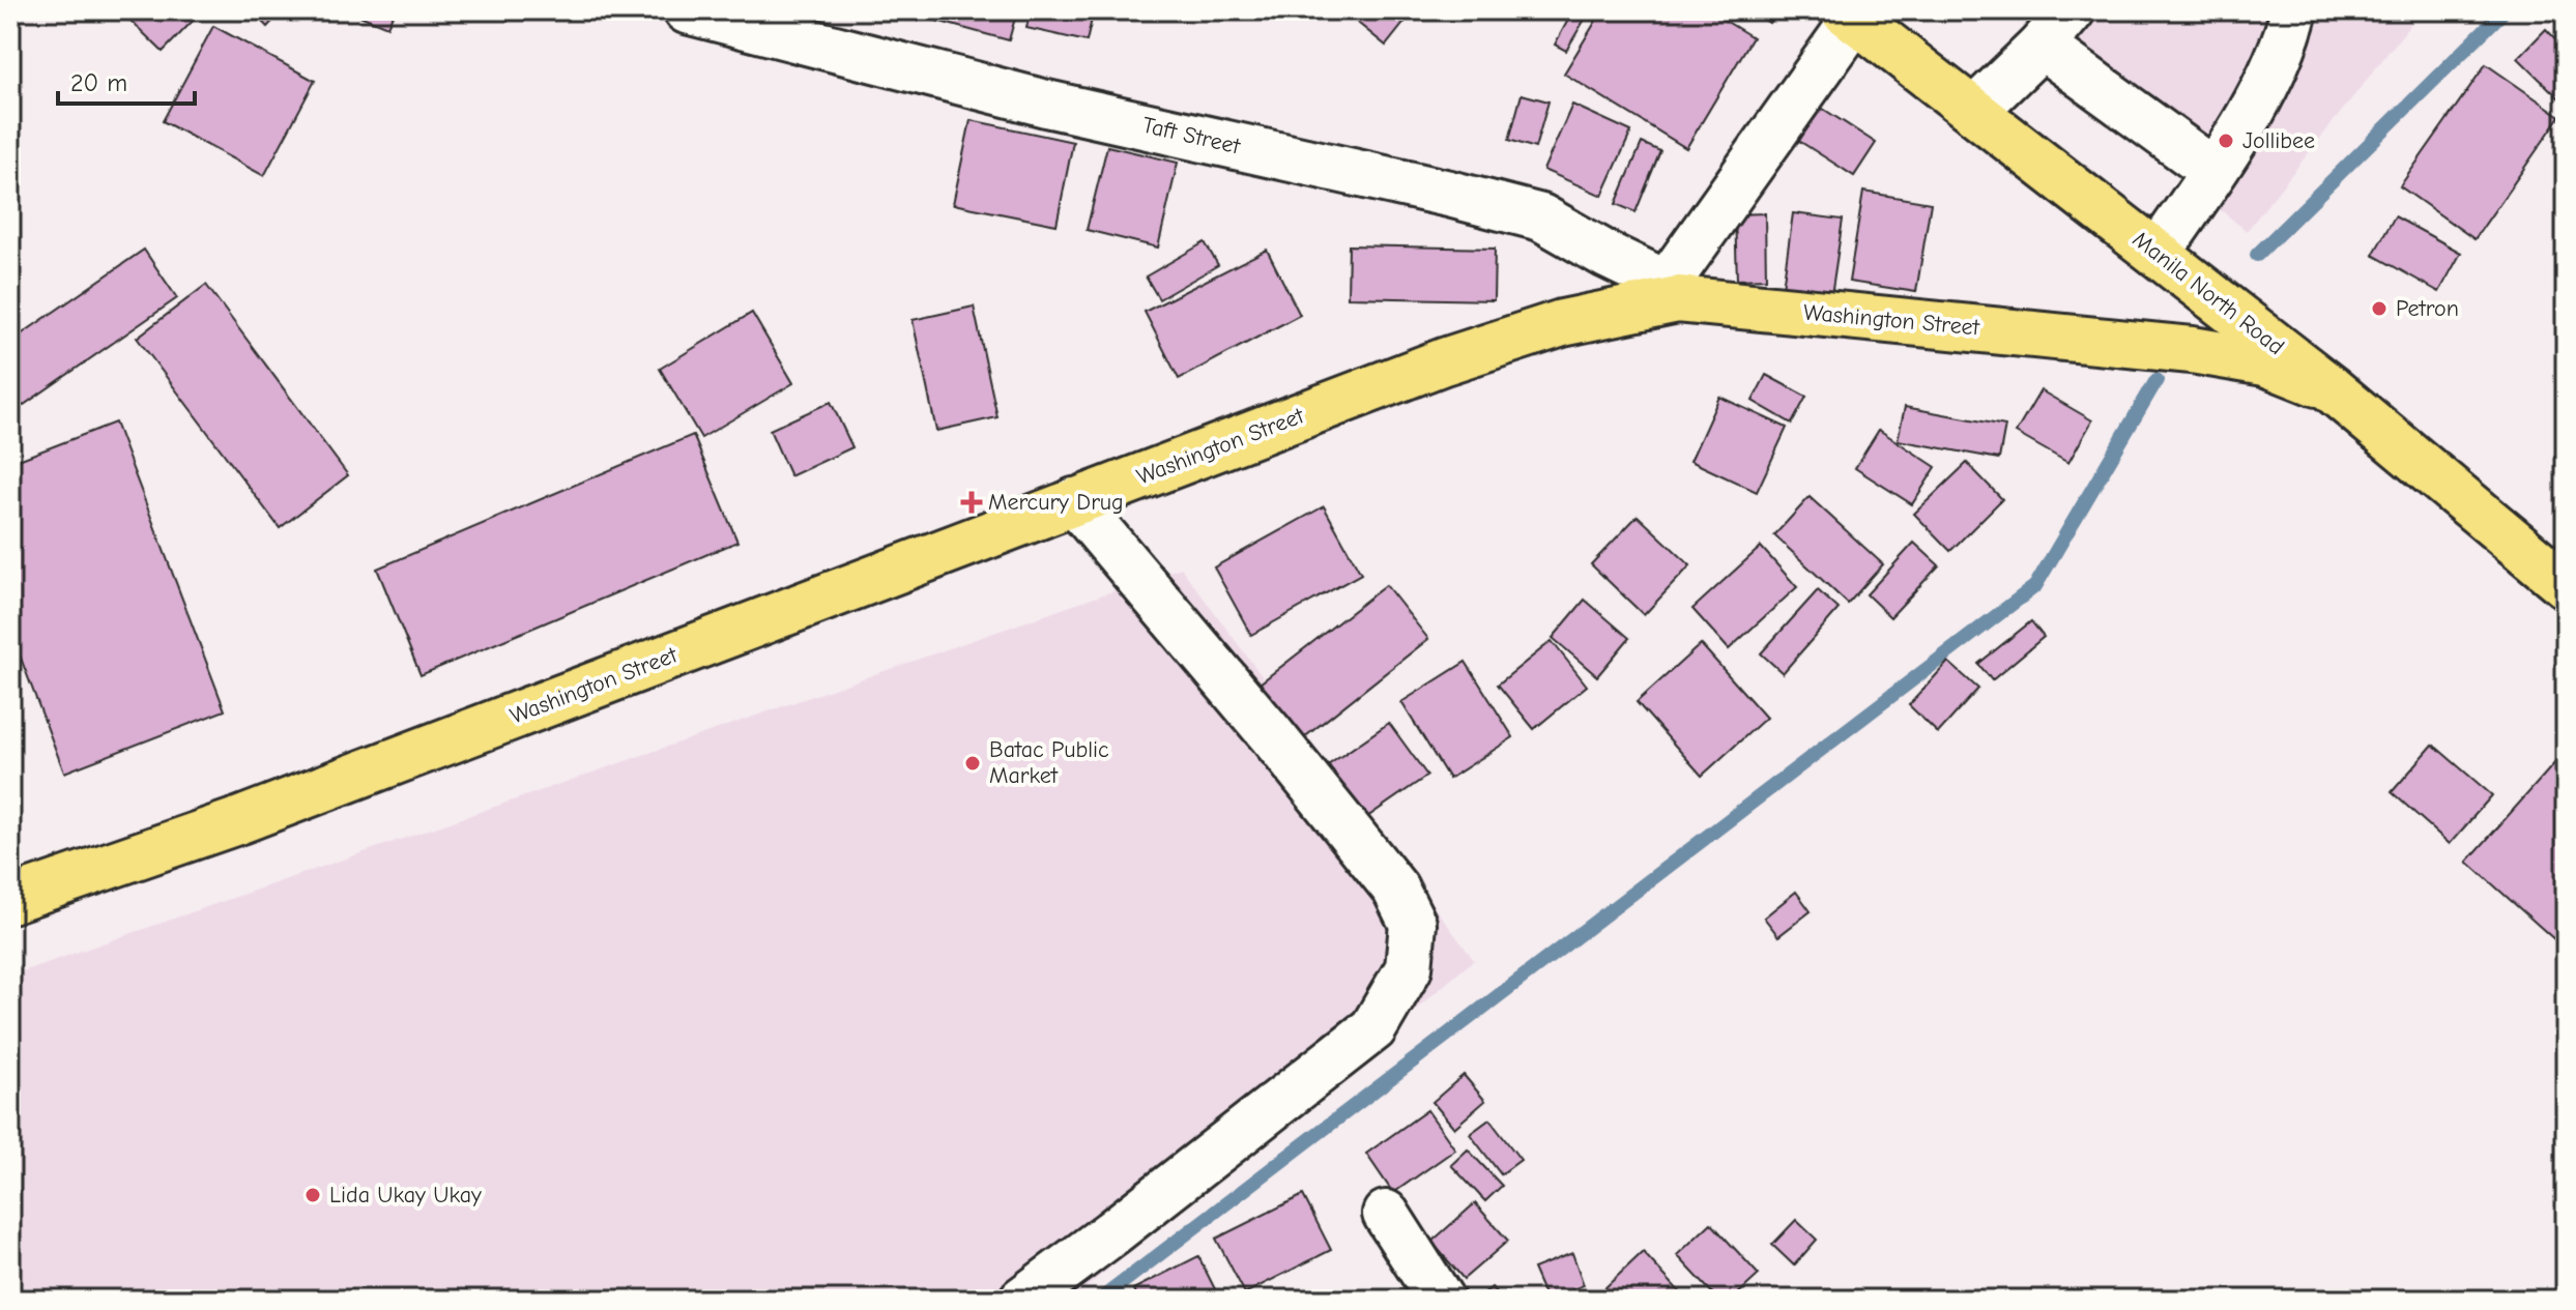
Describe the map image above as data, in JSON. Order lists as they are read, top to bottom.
{
  "streets": {
    "main road": ["Manila North Road", "Washington Street"],
    "street": ["Taft Street"]
  },
  "crossings": [
    ["Taft Street", "Washington Street"],
    ["Manila North Road", "Washington Street"]
  ],
  "places": {
    "other": [
      "Jollibee",
      "Petron",
      "Batac Public Market",
      "Lida Ukay Ukay"
    ],
    "health": ["Mercury Drug"]
  },
  "scale_bar": "20 m"
}
